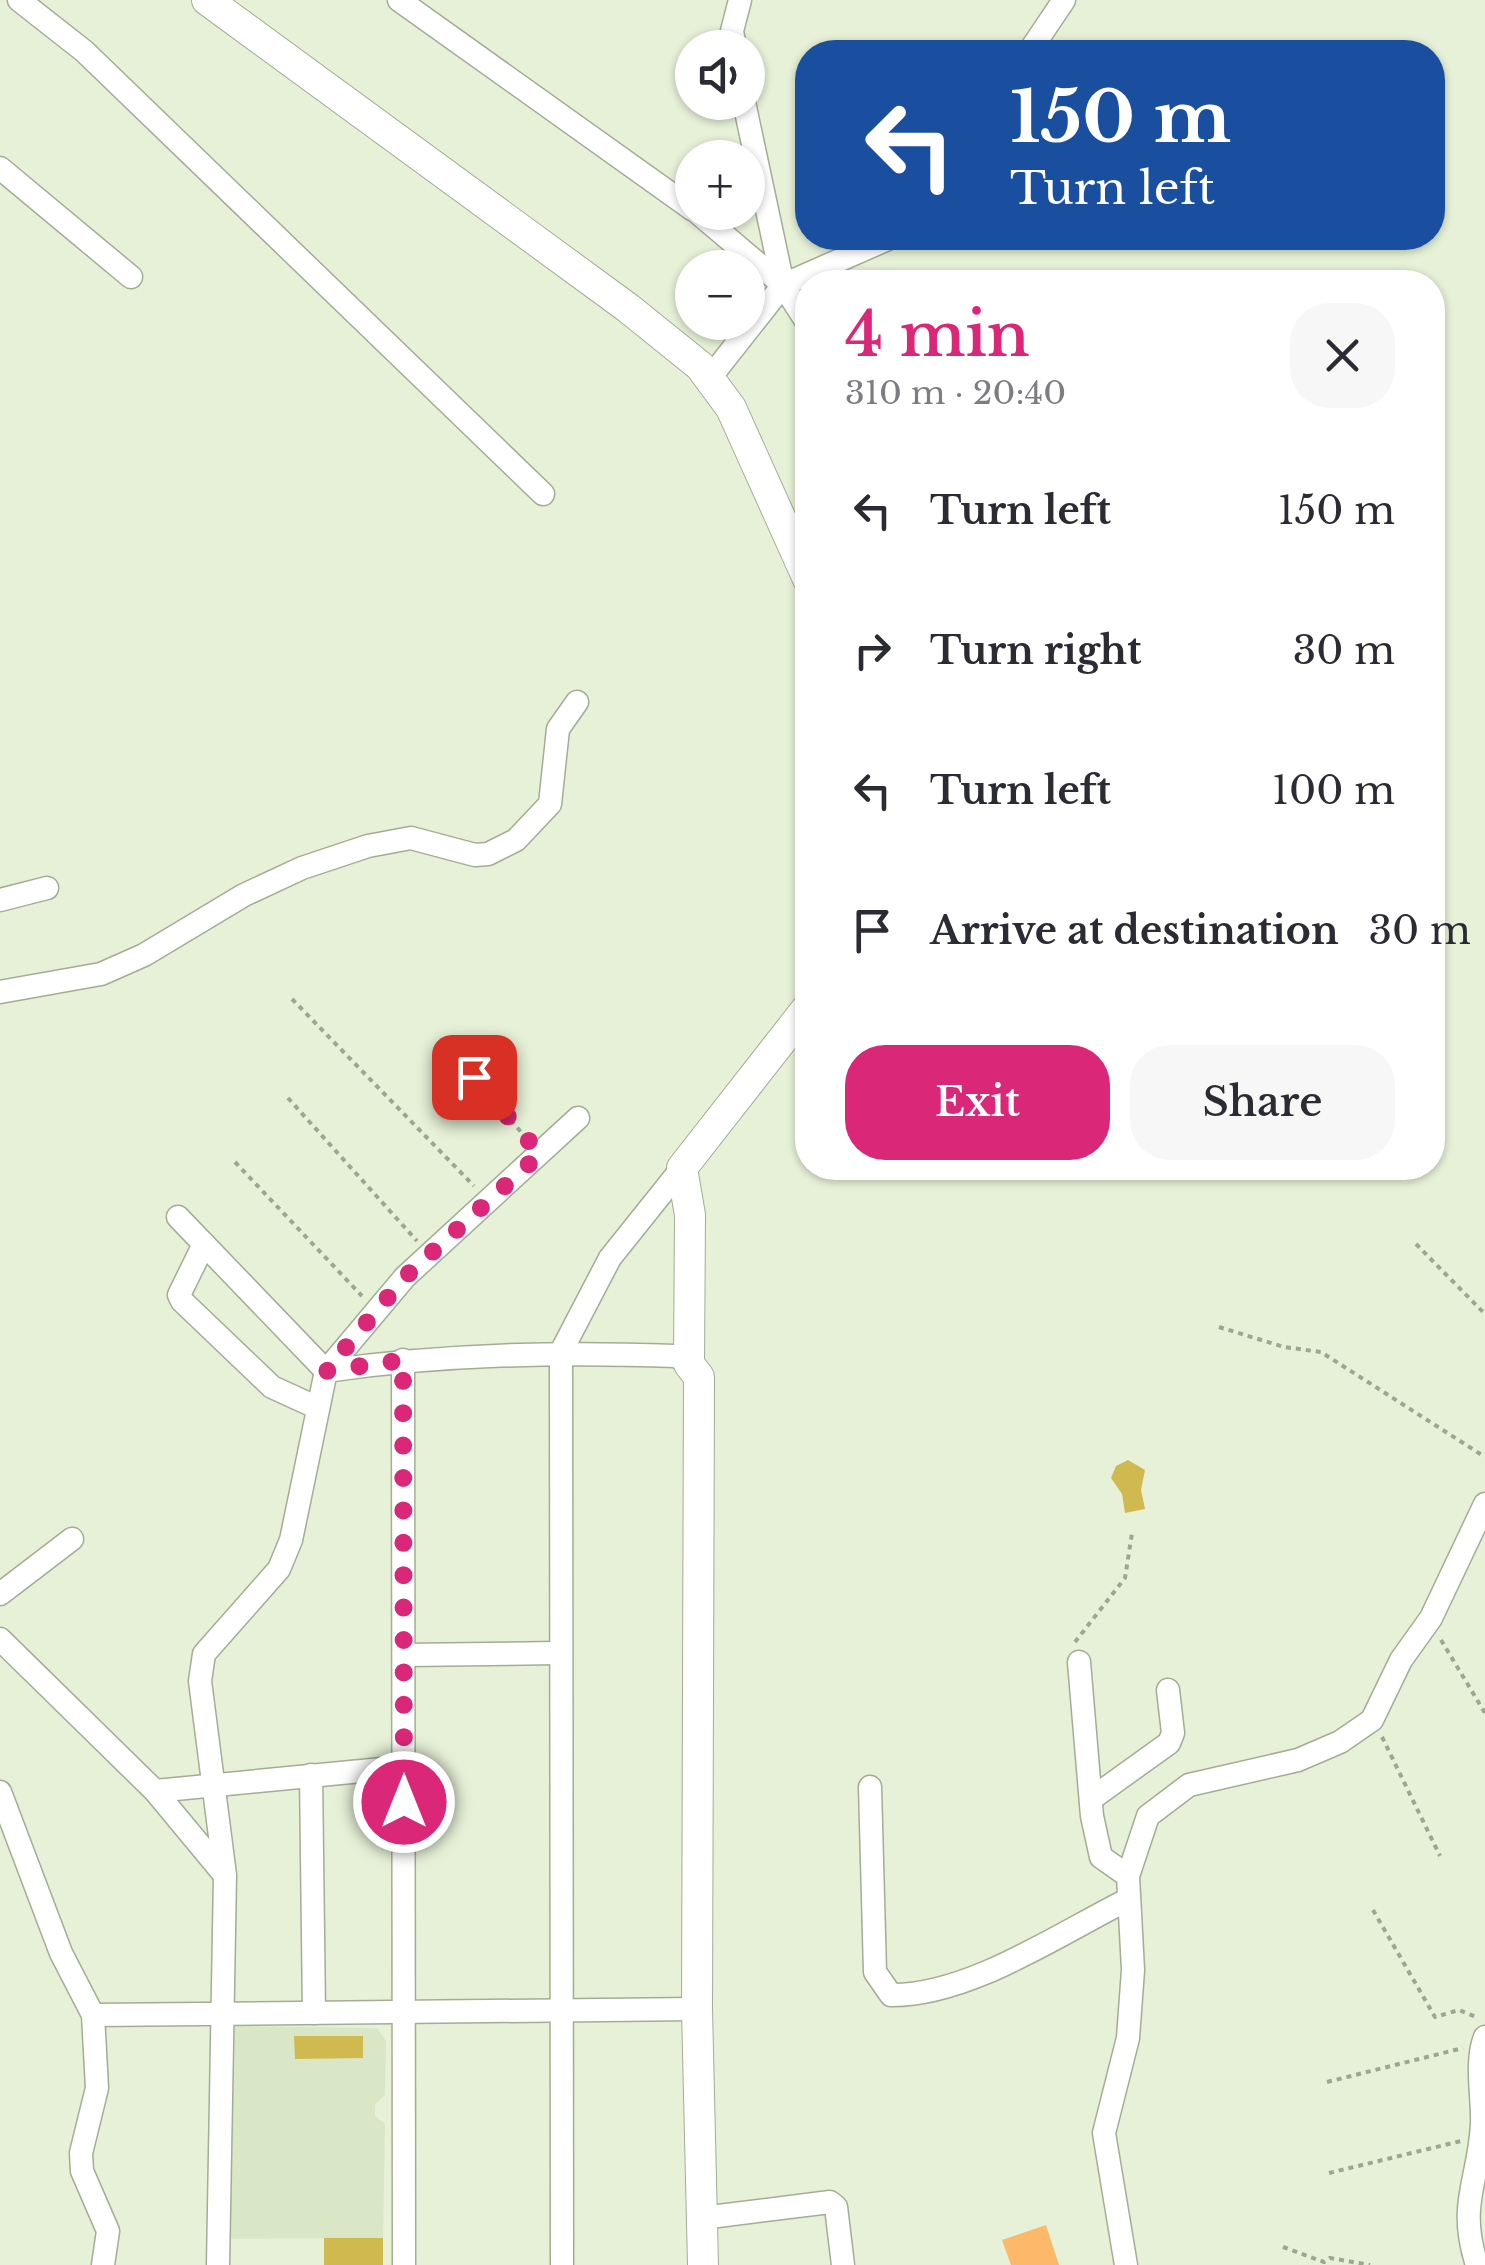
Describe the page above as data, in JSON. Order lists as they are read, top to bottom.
{
  "page": {
    "map_buttons": ["+", "−"],
    "turn": ["150 m", "Turn left"],
    "heading": ["4 min", "310 m · 20:40"],
    "list": [
      {
        "name": "Turn left",
        "value": "150 m"
      },
      {
        "name": "Turn right",
        "value": "30 m"
      },
      {
        "name": "Turn left",
        "value": "100 m"
      },
      {
        "name": "Arrive at destination",
        "value": "30 m"
      }
    ],
    "buttons": ["Exit", "Share"]
  }
}
